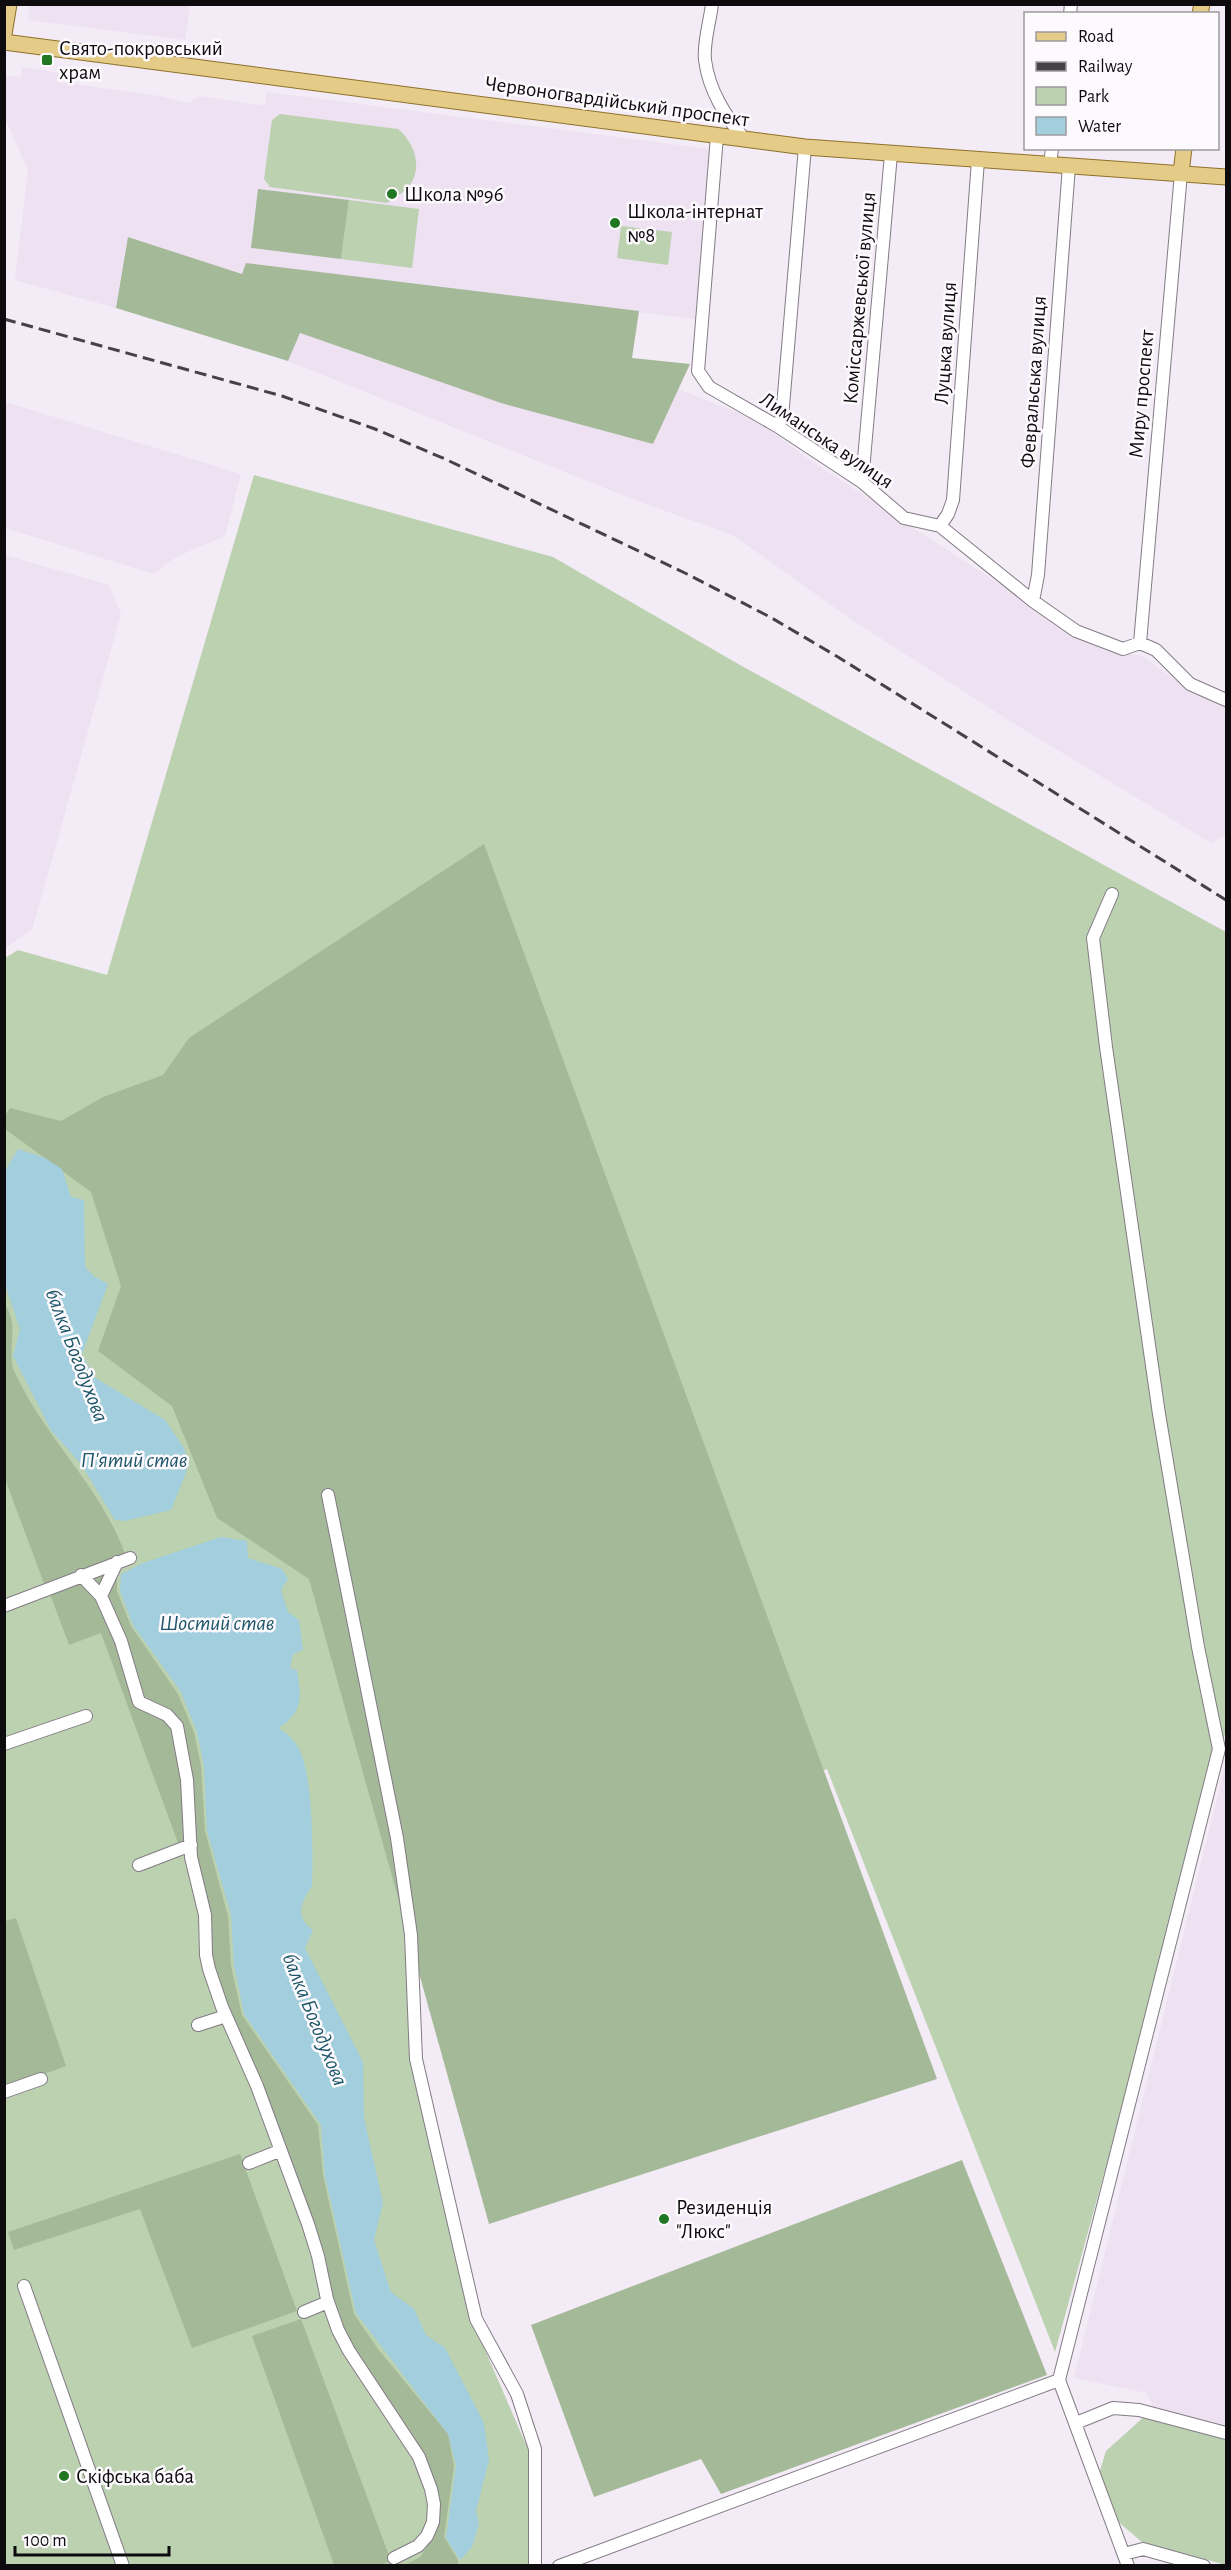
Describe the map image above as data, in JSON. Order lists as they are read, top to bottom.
{
  "streets": {
    "main road": ["Червоногвардійський проспект", "Миру проспект"],
    "street": [
      "Коміссаржевської вулиця",
      "Луцька вулиця",
      "Февральська вулиця",
      "Лиманська вулиця"
    ]
  },
  "crossings": [
    ["Червоногвардійський проспект", "Коміссаржевської вулиця"],
    ["Червоногвардійський проспект", "Луцька вулиця"],
    ["Червоногвардійський проспект", "Февральська вулиця"],
    ["Червоногвардійський проспект", "Миру проспект"],
    ["Червоногвардійський проспект", "Лиманська вулиця"],
    ["Коміссаржевської вулиця", "Лиманська вулиця"],
    ["Луцька вулиця", "Лиманська вулиця"],
    ["Февральська вулиця", "Лиманська вулиця"],
    ["Миру проспект", "Лиманська вулиця"]
  ],
  "water": ["балка Богодухова", "П'ятий став", "Шостий став"],
  "places": {
    "transit": ["Свято-покровський храм"],
    "other": [
      "Школа №96",
      "Школа-інтернат №8",
      "Резиденція \"Люкс\"",
      "Скіфська баба"
    ]
  },
  "legend": [
    "Road",
    "Railway",
    "Park",
    "Water"
  ],
  "scale_bar": "100 m"
}
